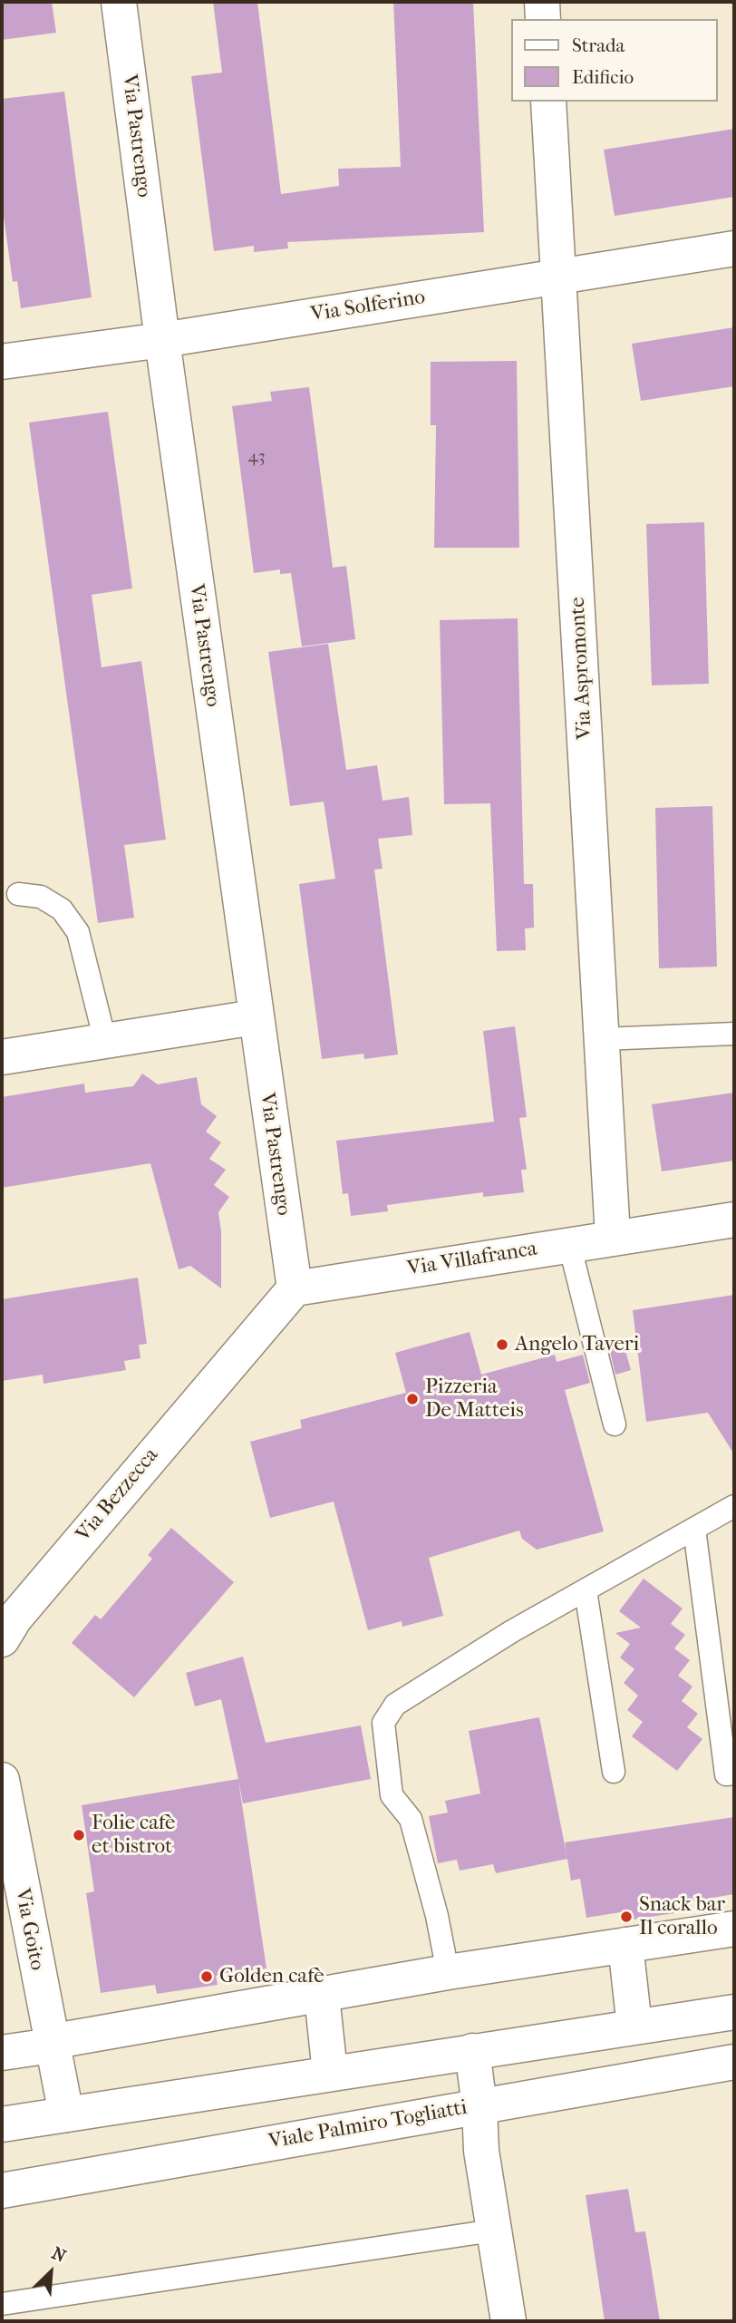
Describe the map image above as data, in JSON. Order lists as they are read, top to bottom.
{
  "streets": {
    "street": [
      "Via Pastrengo",
      "Via Solferino",
      "Via Aspromonte",
      "Via Villafranca",
      "Via Bezzecca",
      "Via Goito",
      "Viale Palmiro Togliatti"
    ]
  },
  "crossings": [
    ["Via Pastrengo", "Via Solferino"],
    ["Via Pastrengo", "Via Villafranca"],
    ["Via Pastrengo", "Via Bezzecca"],
    ["Via Solferino", "Via Aspromonte"],
    ["Via Aspromonte", "Via Villafranca"],
    ["Via Villafranca", "Via Bezzecca"]
  ],
  "places": [
    "Angelo Taveri",
    "Pizzeria De Matteis",
    "Folie cafè et bistrot",
    "Snack bar Il corallo",
    "Golden cafè"
  ],
  "house_numbers": ["43"],
  "legend": ["Strada", "Edificio"],
  "north": "top right"
}
